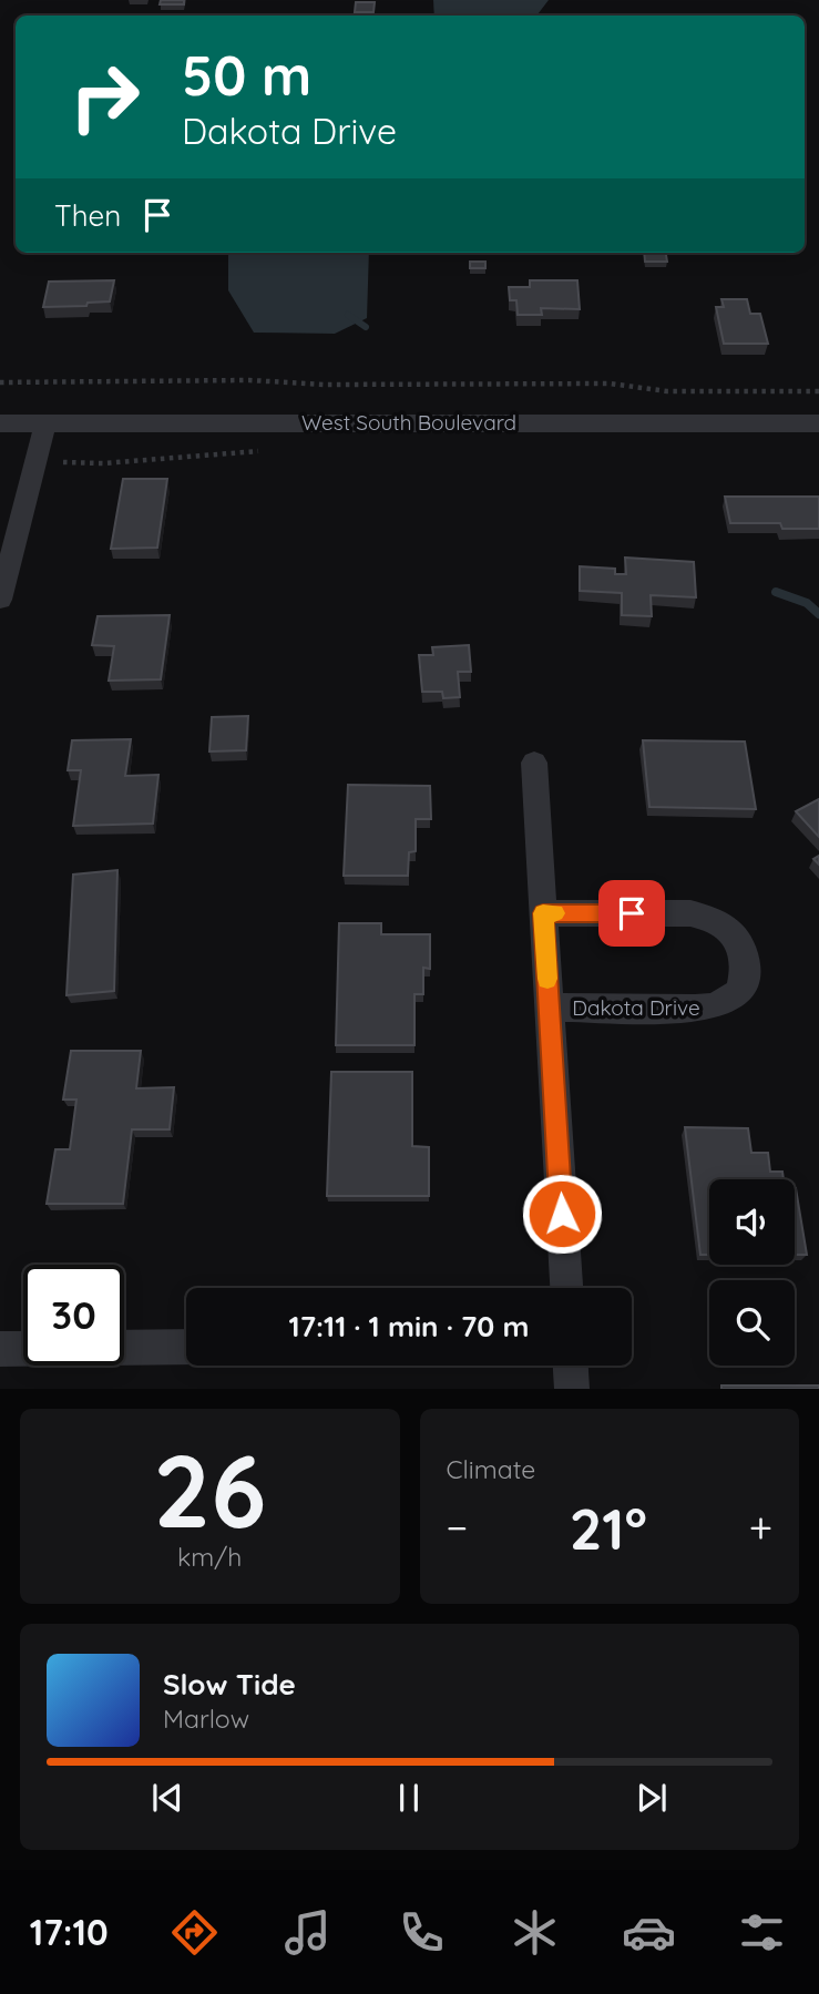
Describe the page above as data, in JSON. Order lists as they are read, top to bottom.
{
  "streets": {
    "street": ["West South Boulevard", "Dakota Drive"]
  },
  "page": {
    "turn": ["50 m", "Dakota Drive"],
    "then": "Then",
    "limit": "30",
    "trip": "17:11 · 1 min · 70 m",
    "tile": [
      ["26", "km/h"],
      "Climate"
    ],
    "heat": ["−", "21°", "+"],
    "song": ["Slow Tide", "Marlow"],
    "tabs": "17:10"
  }
}
